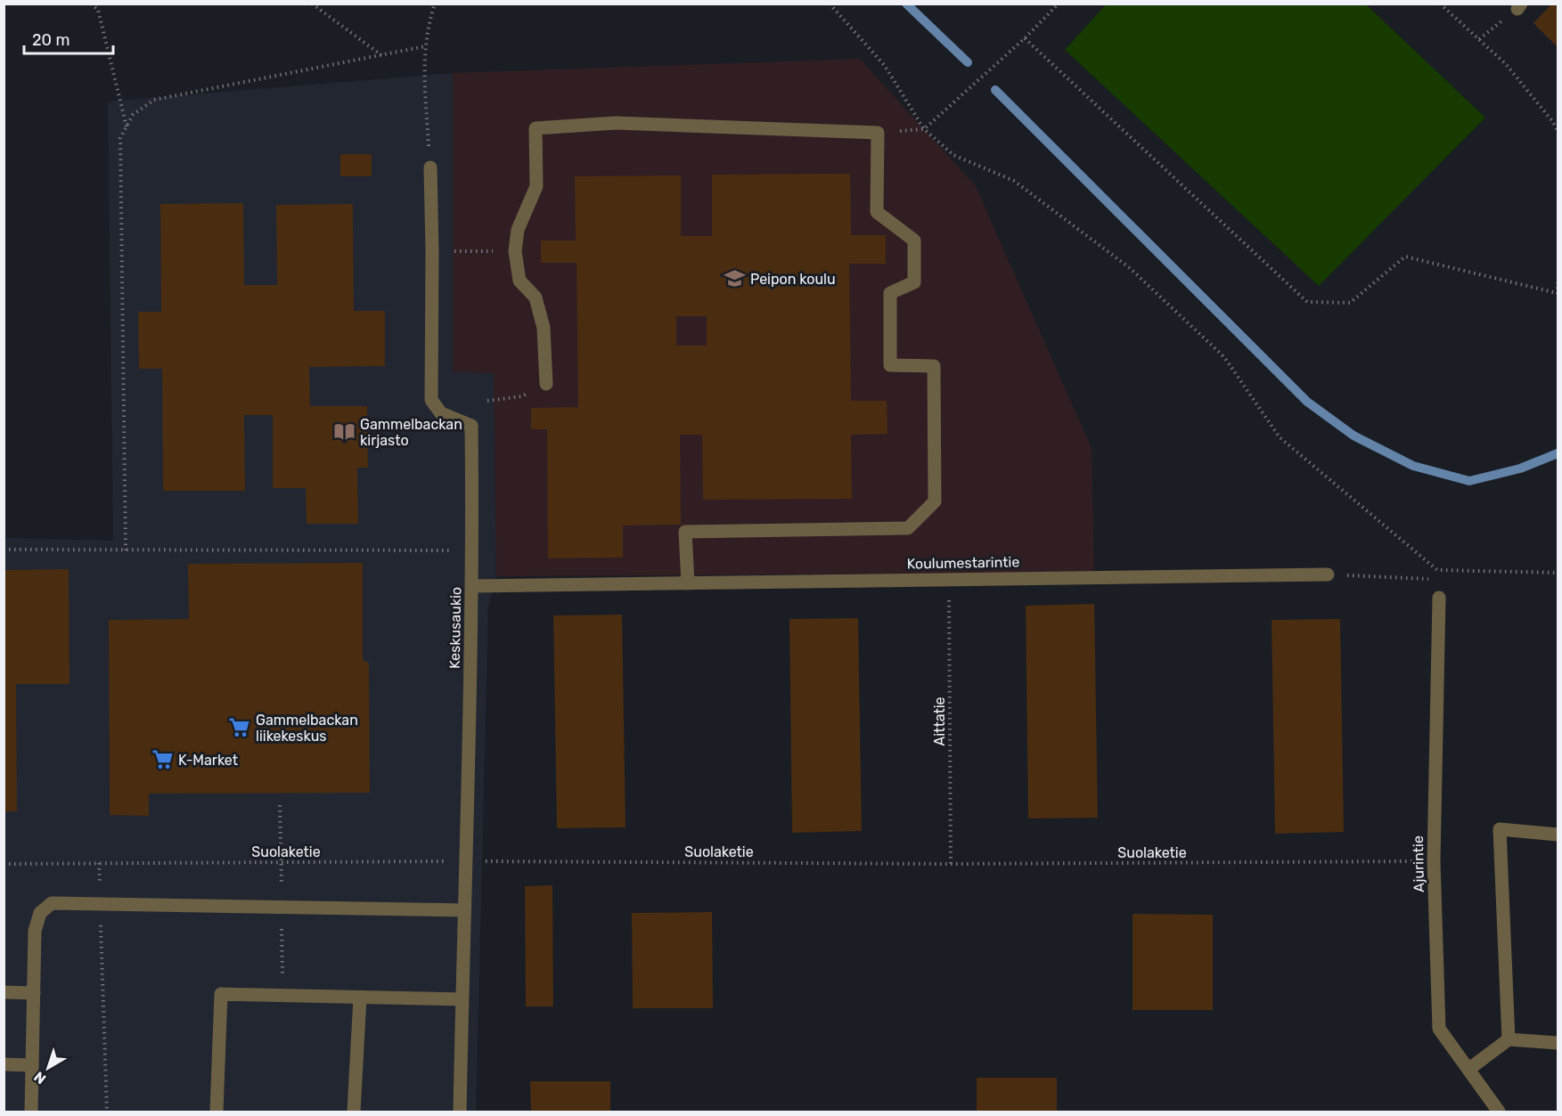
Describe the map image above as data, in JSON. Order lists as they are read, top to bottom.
{
  "streets": {
    "street": ["Koulumestarintie", "Keskusaukio", "Ajurintie"],
    "path": ["Aittatie", "Suolaketie"]
  },
  "crossings": [
    ["Koulumestarintie", "Keskusaukio"],
    ["Koulumestarintie", "Aittatie"],
    ["Keskusaukio", "Suolaketie"],
    ["Aittatie", "Suolaketie"],
    ["Suolaketie", "Ajurintie"]
  ],
  "places": {
    "school or university": ["Peipon koulu"],
    "library": ["Gammelbackan kirjasto"],
    "supermarket": ["Gammelbackan liikekeskus", "K-Market"]
  },
  "scale_bar": "20 m",
  "north": "bottom left"
}
